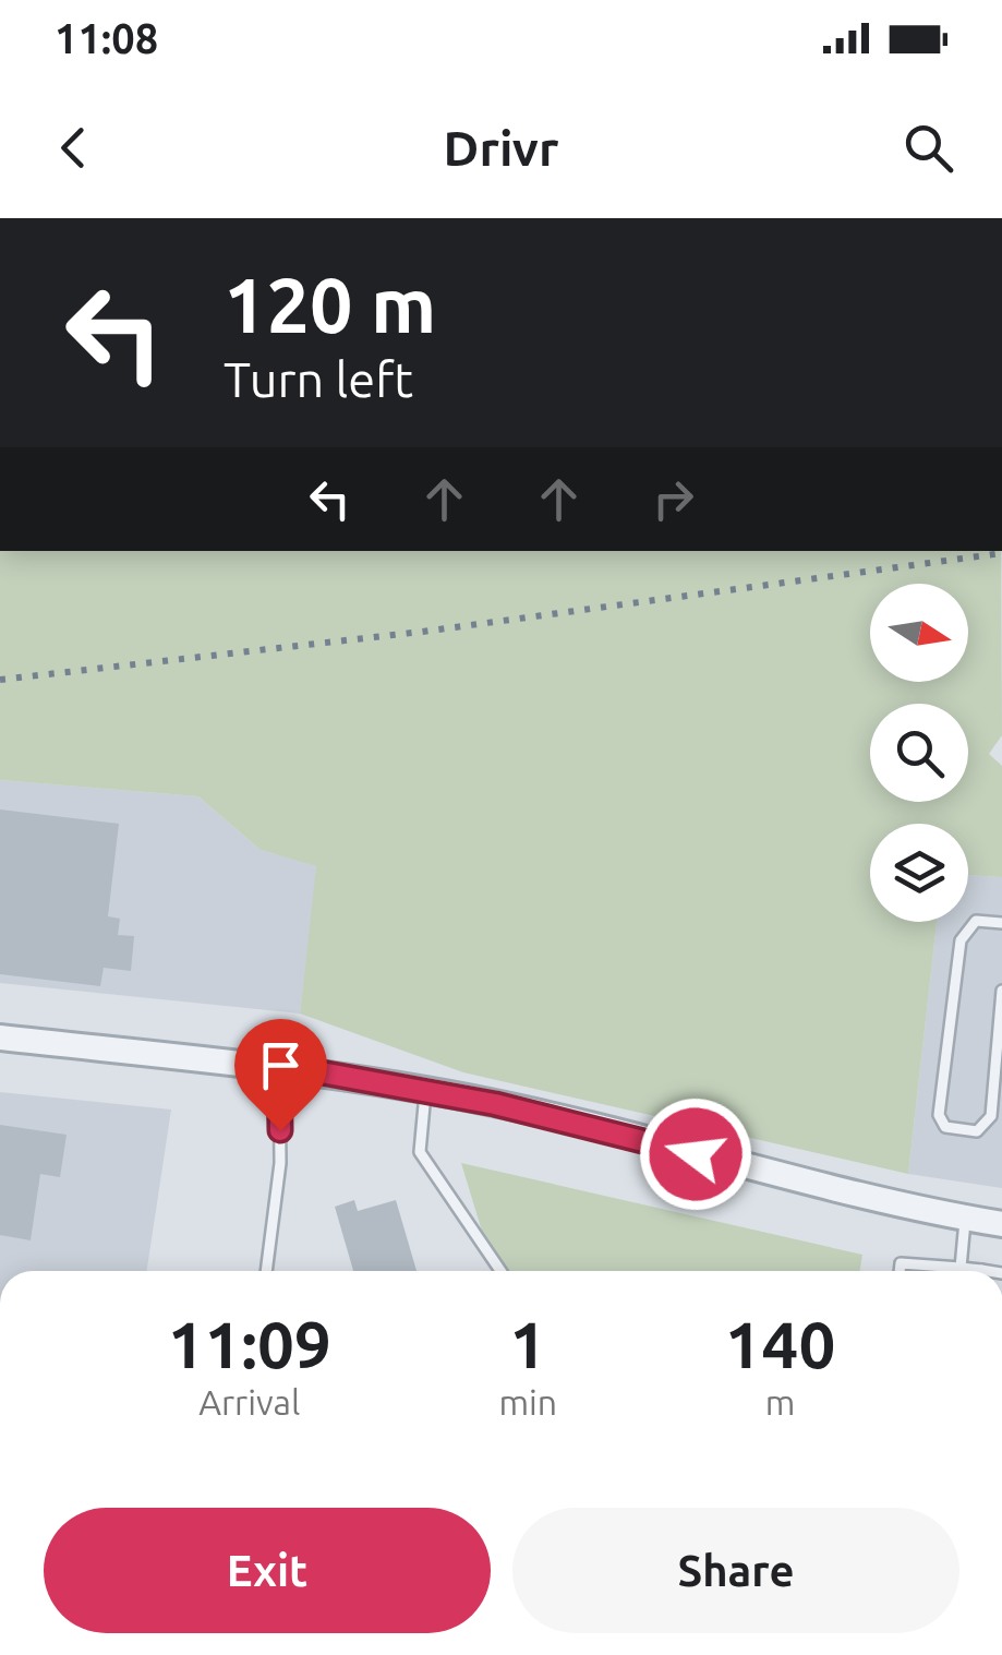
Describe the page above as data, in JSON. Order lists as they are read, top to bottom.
{
  "north": "right",
  "page": {
    "status": "11:08",
    "header": "Drivr",
    "turn": ["120 m", "Turn left"],
    "eta": [
      "11:09",
      "Arrival",
      "1",
      "min",
      "140",
      "m"
    ],
    "buttons": ["Exit", "Share"]
  }
}
